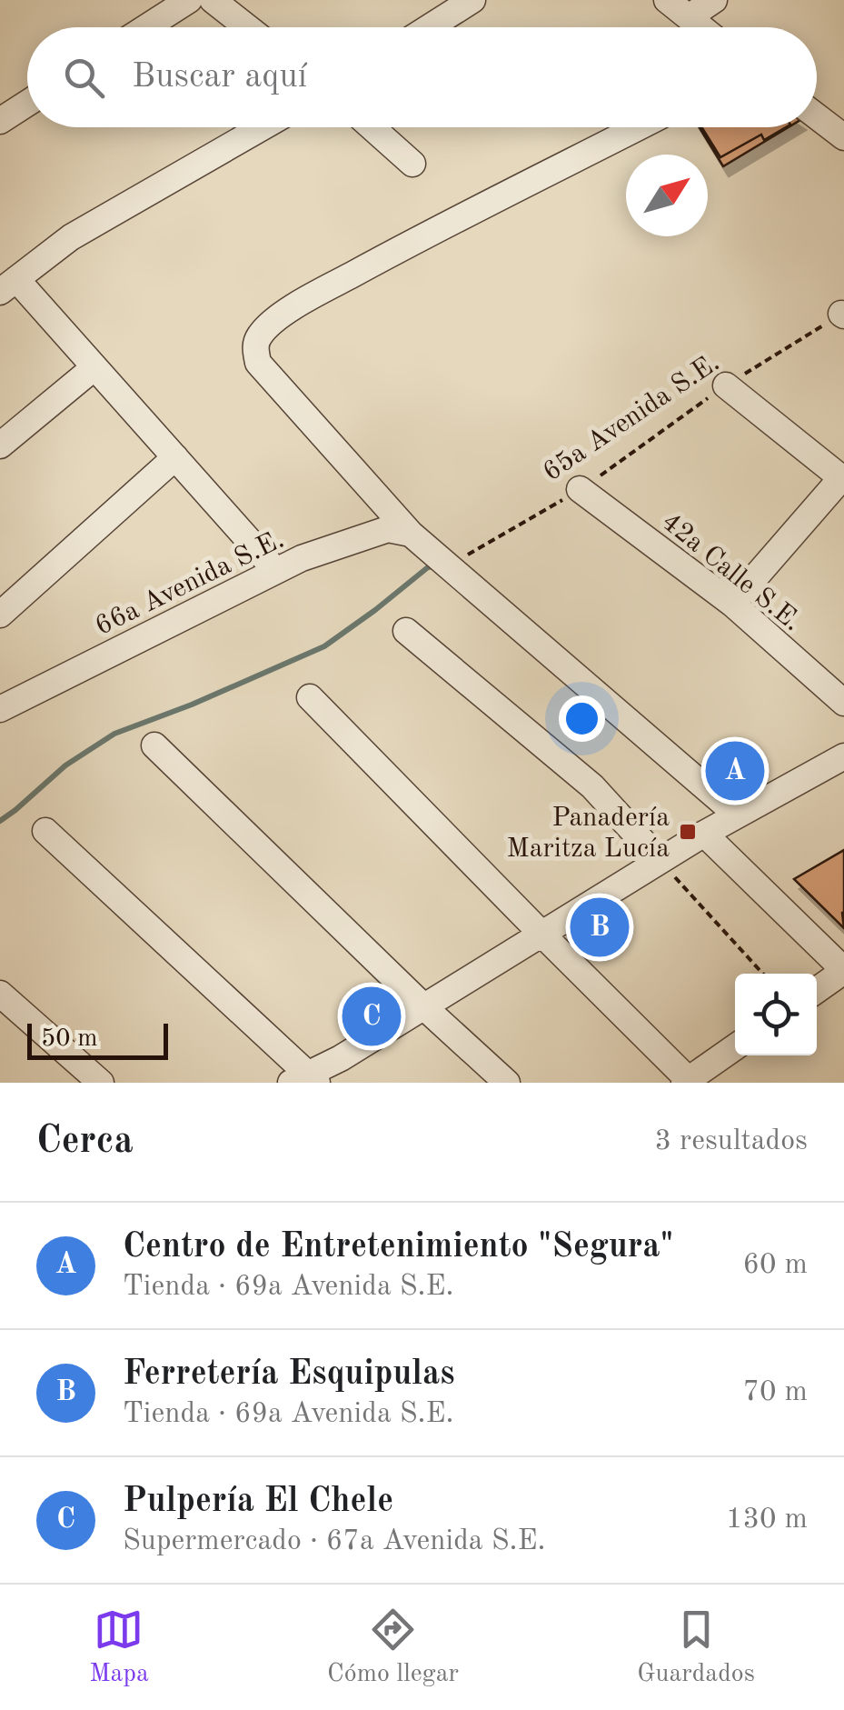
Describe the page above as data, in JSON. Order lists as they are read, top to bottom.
{
  "streets": {
    "street": ["42a Calle S.E.", "66a Avenida S.E."],
    "path": ["65a Avenida S.E."]
  },
  "crossings": [
    ["65a Avenida S.E.", "42a Calle S.E."]
  ],
  "places": {
    "transit": ["Panadería Maritza Lucía"]
  },
  "scale_bar": "50 m",
  "north": "top right",
  "page": {
    "search": "Buscar aquí",
    "pins": ["A", "B", "C"],
    "scale": "50 m",
    "heading": ["Cerca", "3 resultados"],
    "list": [
      {
        "mark": "A",
        "name": "Centro de Entretenimiento \"Segura\"",
        "note": "Tienda · 69a Avenida S.E.",
        "value": "60 m"
      },
      {
        "mark": "B",
        "name": "Ferretería Esquipulas",
        "note": "Tienda · 69a Avenida S.E.",
        "value": "70 m"
      },
      {
        "mark": "C",
        "name": "Pulpería El Chele",
        "note": "Supermercado · 67a Avenida S.E.",
        "value": "130 m"
      }
    ],
    "nav": ["Mapa", "Cómo llegar", "Guardados"]
  }
}
